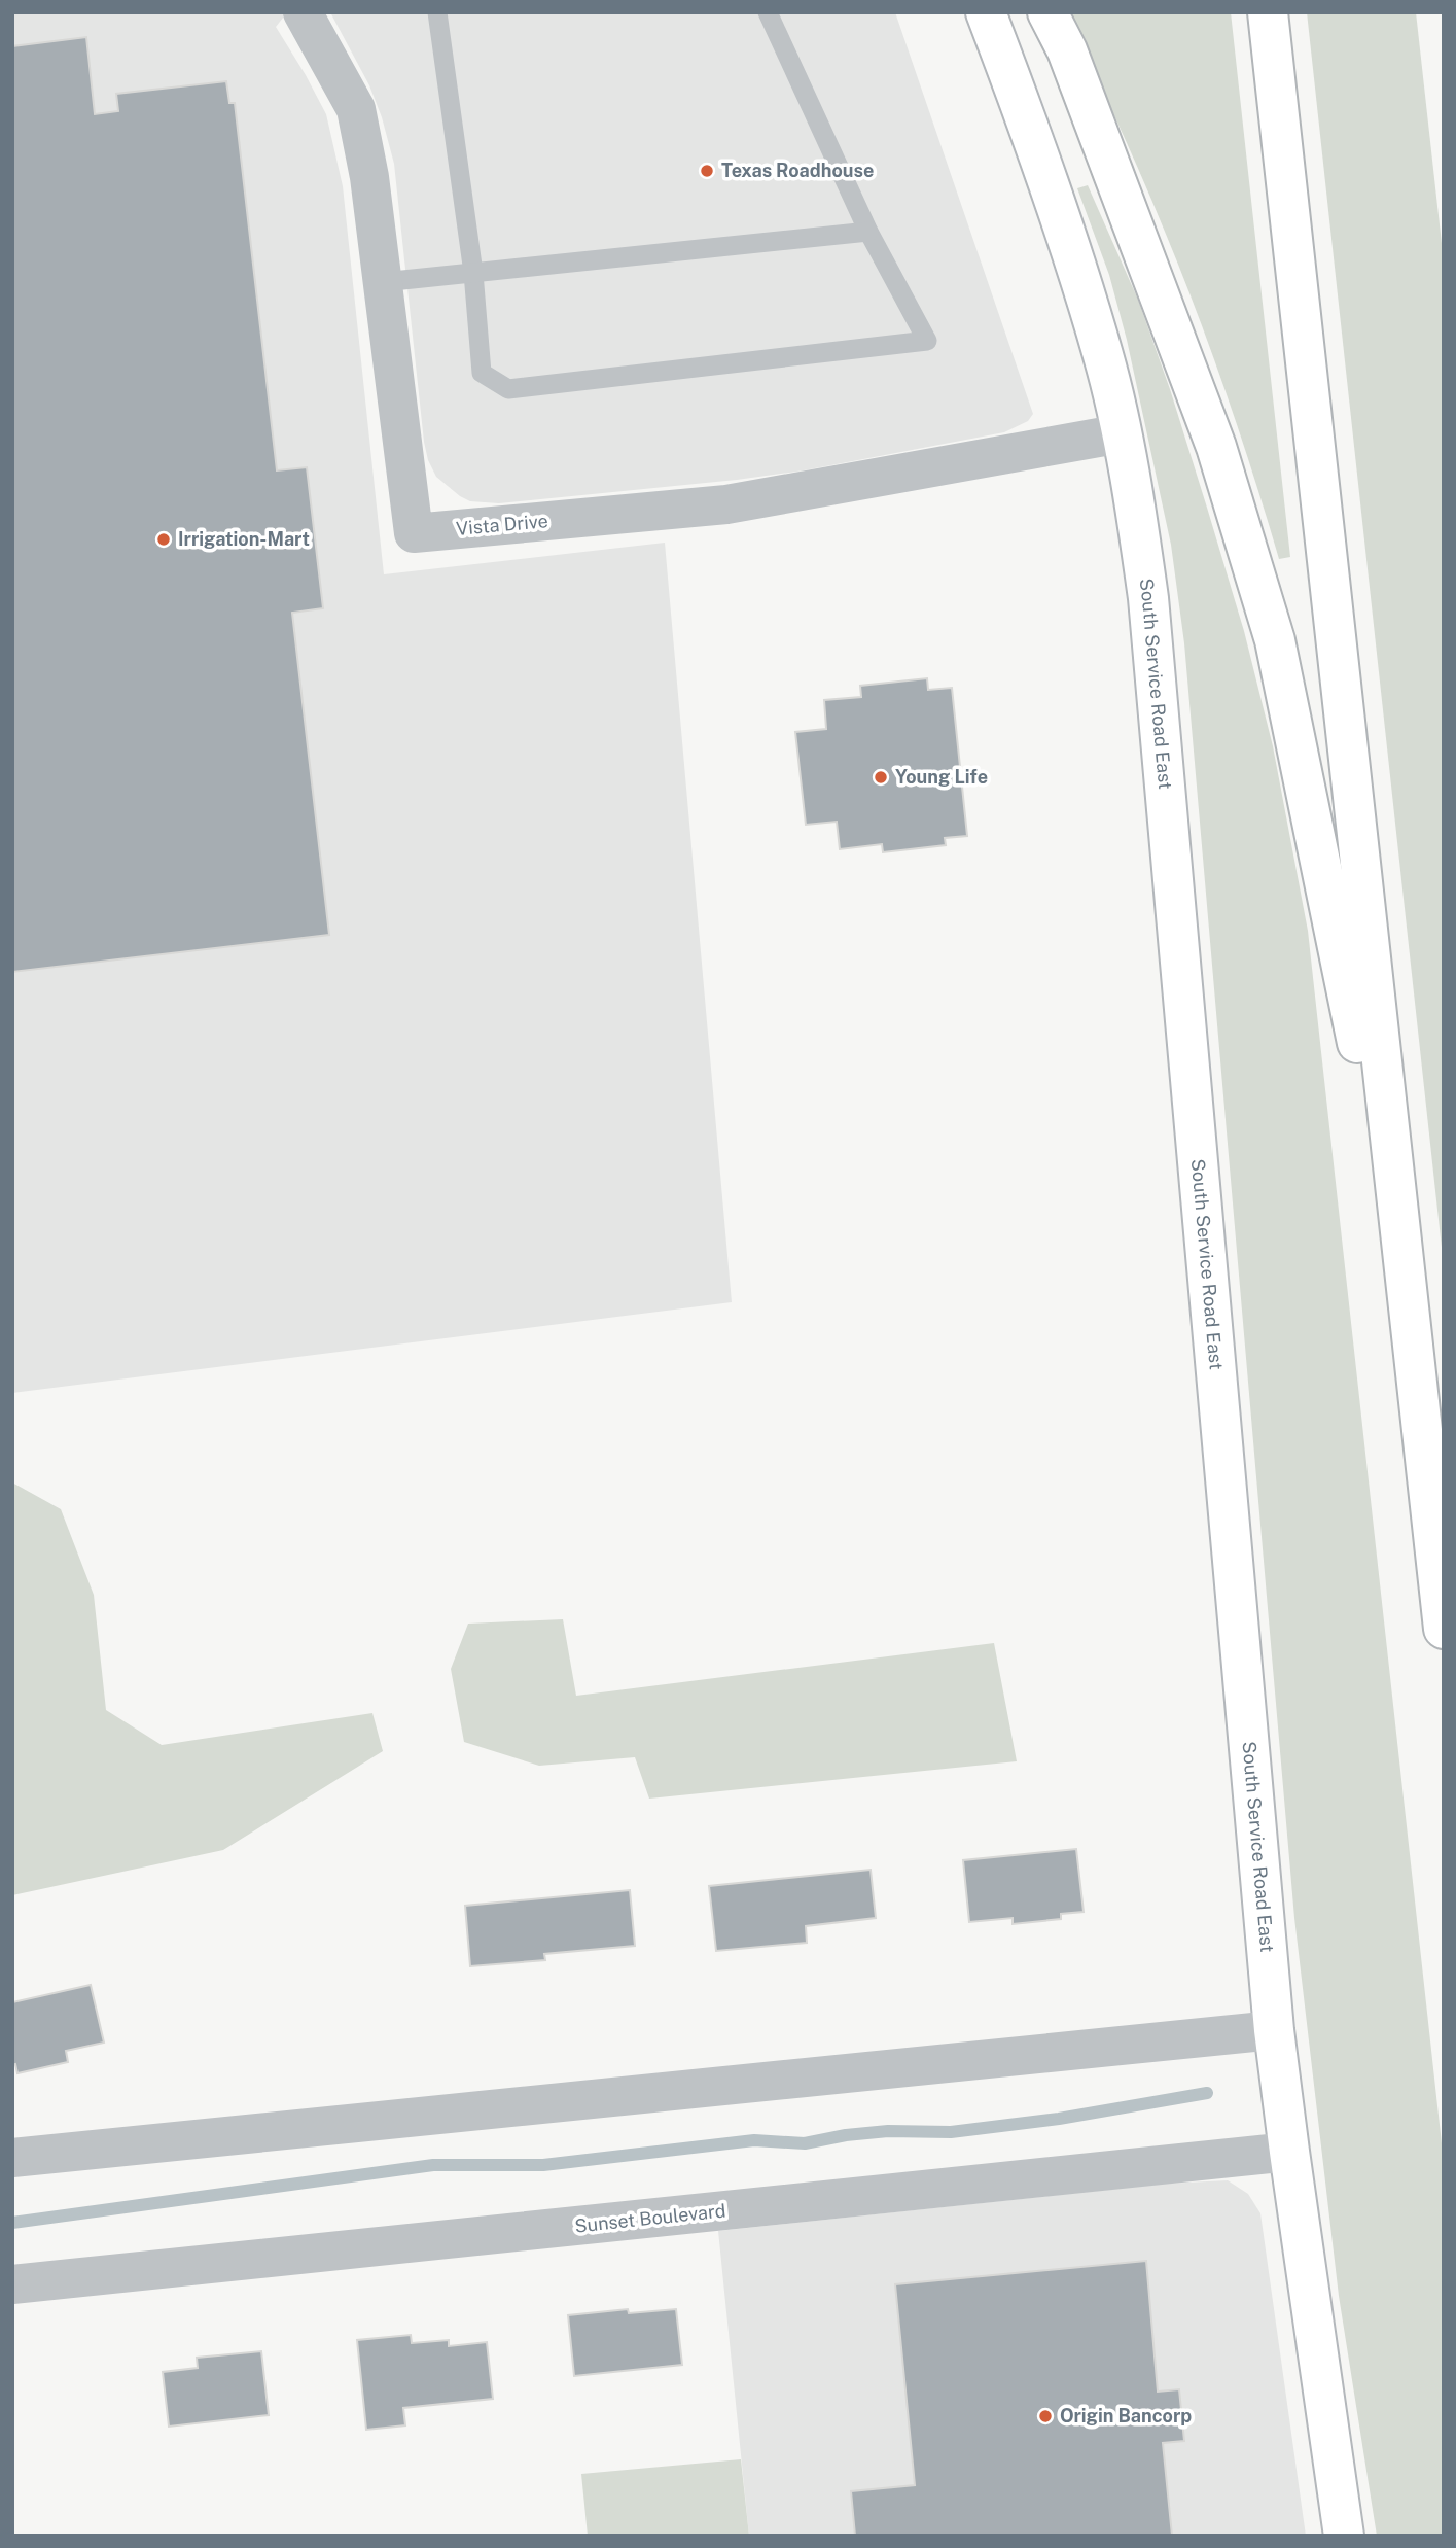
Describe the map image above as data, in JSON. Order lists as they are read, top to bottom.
{
  "streets": {
    "main road": ["South Service Road East"],
    "street": ["Vista Drive", "Sunset Boulevard"]
  },
  "crossings": [
    ["Vista Drive", "South Service Road East"],
    ["South Service Road East", "Sunset Boulevard"]
  ],
  "places": [
    "Texas Roadhouse",
    "Irrigation-Mart",
    "Young Life",
    "Origin Bancorp"
  ]
}
